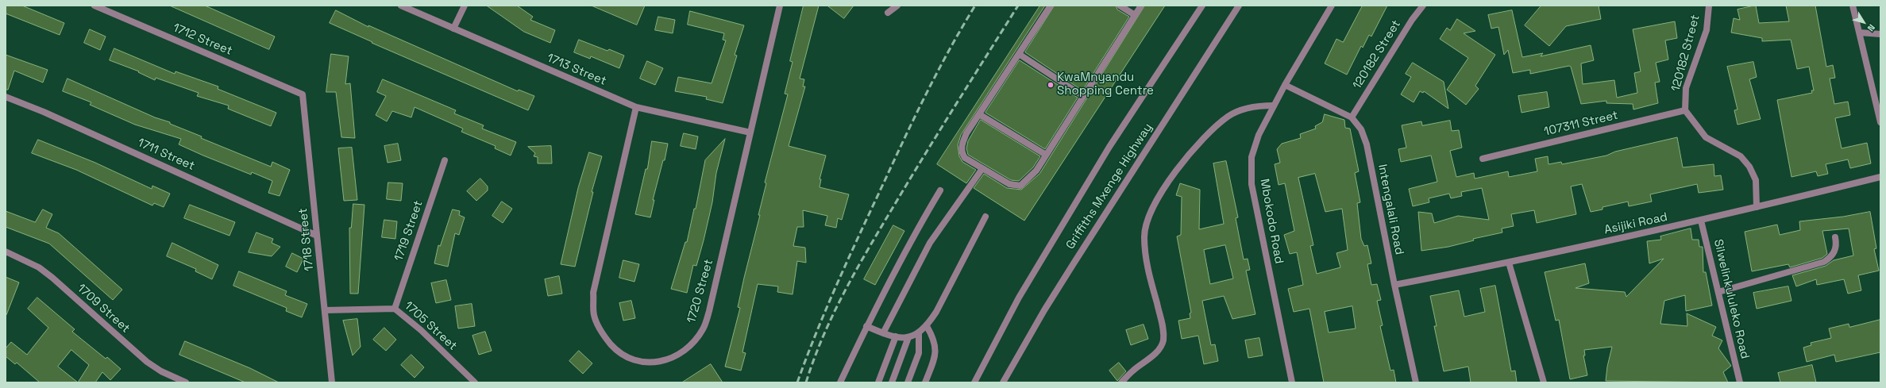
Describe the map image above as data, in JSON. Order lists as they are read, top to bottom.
{
  "streets": {
    "street": [
      "1712 Street",
      "120182 Street",
      "1713 Street",
      "107311 Street",
      "1711 Street",
      "Griffiths Mxenge Highway",
      "Intengalali Road",
      "Mbokodo Road",
      "Asijiki Road",
      "1719 Street",
      "1718 Street",
      "1720 Street",
      "Silwelinkululeko Road",
      "1709 Street",
      "1705 Street"
    ]
  },
  "crossings": [
    ["1712 Street", "1718 Street"],
    ["120182 Street", "107311 Street"],
    ["120182 Street", "Intengalali Road"],
    ["120182 Street", "Asijiki Road"],
    ["1713 Street", "1720 Street"],
    ["1711 Street", "1718 Street"],
    ["Intengalali Road", "Mbokodo Road"],
    ["Intengalali Road", "Asijiki Road"],
    ["Asijiki Road", "Silwelinkululeko Road"],
    ["1719 Street", "1705 Street"],
    ["1718 Street", "1705 Street"]
  ],
  "places": ["KwaMnyandu Shopping Centre"],
  "north": "bottom right"
}
